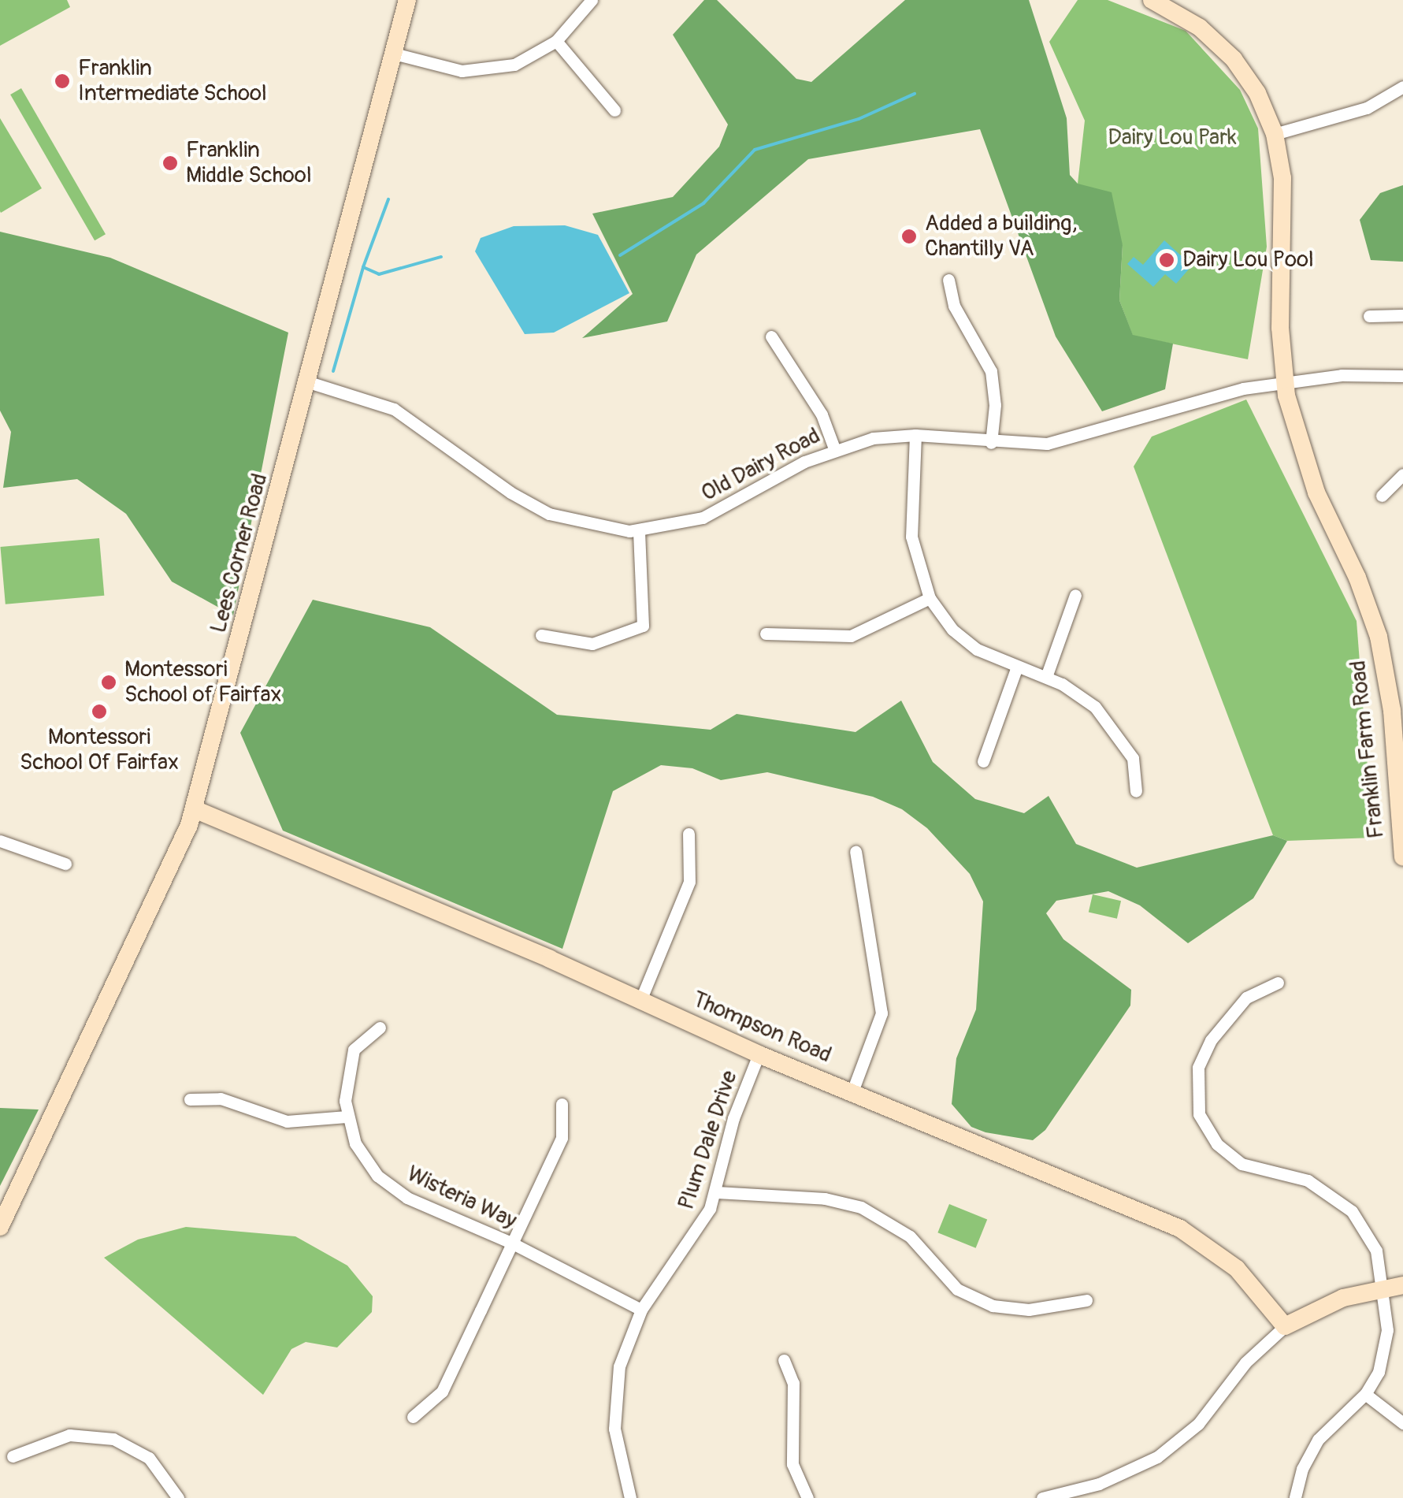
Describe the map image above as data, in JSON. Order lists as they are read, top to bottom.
{
  "streets": {
    "street": [
      "Old Dairy Road",
      "Lees Corner Road",
      "Franklin Farm Road",
      "Thompson Road",
      "Plum Dale Drive",
      "Wisteria Way"
    ]
  },
  "crossings": [
    ["Old Dairy Road", "Lees Corner Road"],
    ["Old Dairy Road", "Franklin Farm Road"],
    ["Lees Corner Road", "Thompson Road"],
    ["Thompson Road", "Plum Dale Drive"],
    ["Plum Dale Drive", "Wisteria Way"]
  ],
  "parks": ["Dairy Lou Park"],
  "places": [
    "Franklin Intermediate School",
    "Franklin Middle School",
    "Added a building, Chantilly VA",
    "Dairy Lou Pool",
    "Montessori School of Fairfax",
    "Montessori School Of Fairfax"
  ]
}
